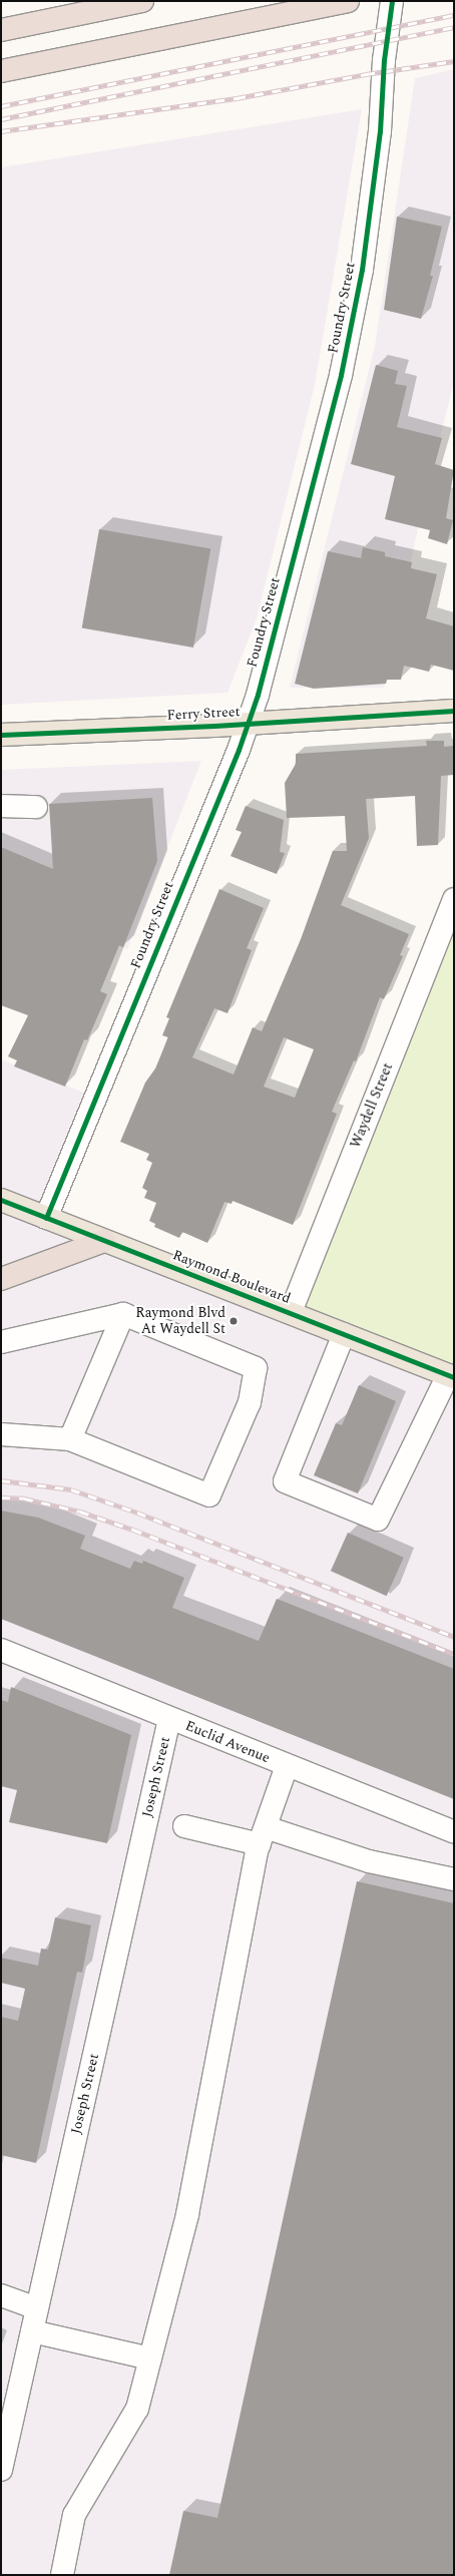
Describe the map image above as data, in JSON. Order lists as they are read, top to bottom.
{
  "streets": {
    "main road": ["Ferry Street", "Raymond Boulevard"],
    "street": [
      "Foundry Street",
      "Waydell Street",
      "Euclid Avenue",
      "Joseph Street"
    ]
  },
  "crossings": [
    ["Foundry Street", "Ferry Street"],
    ["Foundry Street", "Raymond Boulevard"],
    ["Waydell Street", "Raymond Boulevard"],
    ["Euclid Avenue", "Joseph Street"]
  ],
  "places": ["Raymond Blvd At Waydell St"]
}
